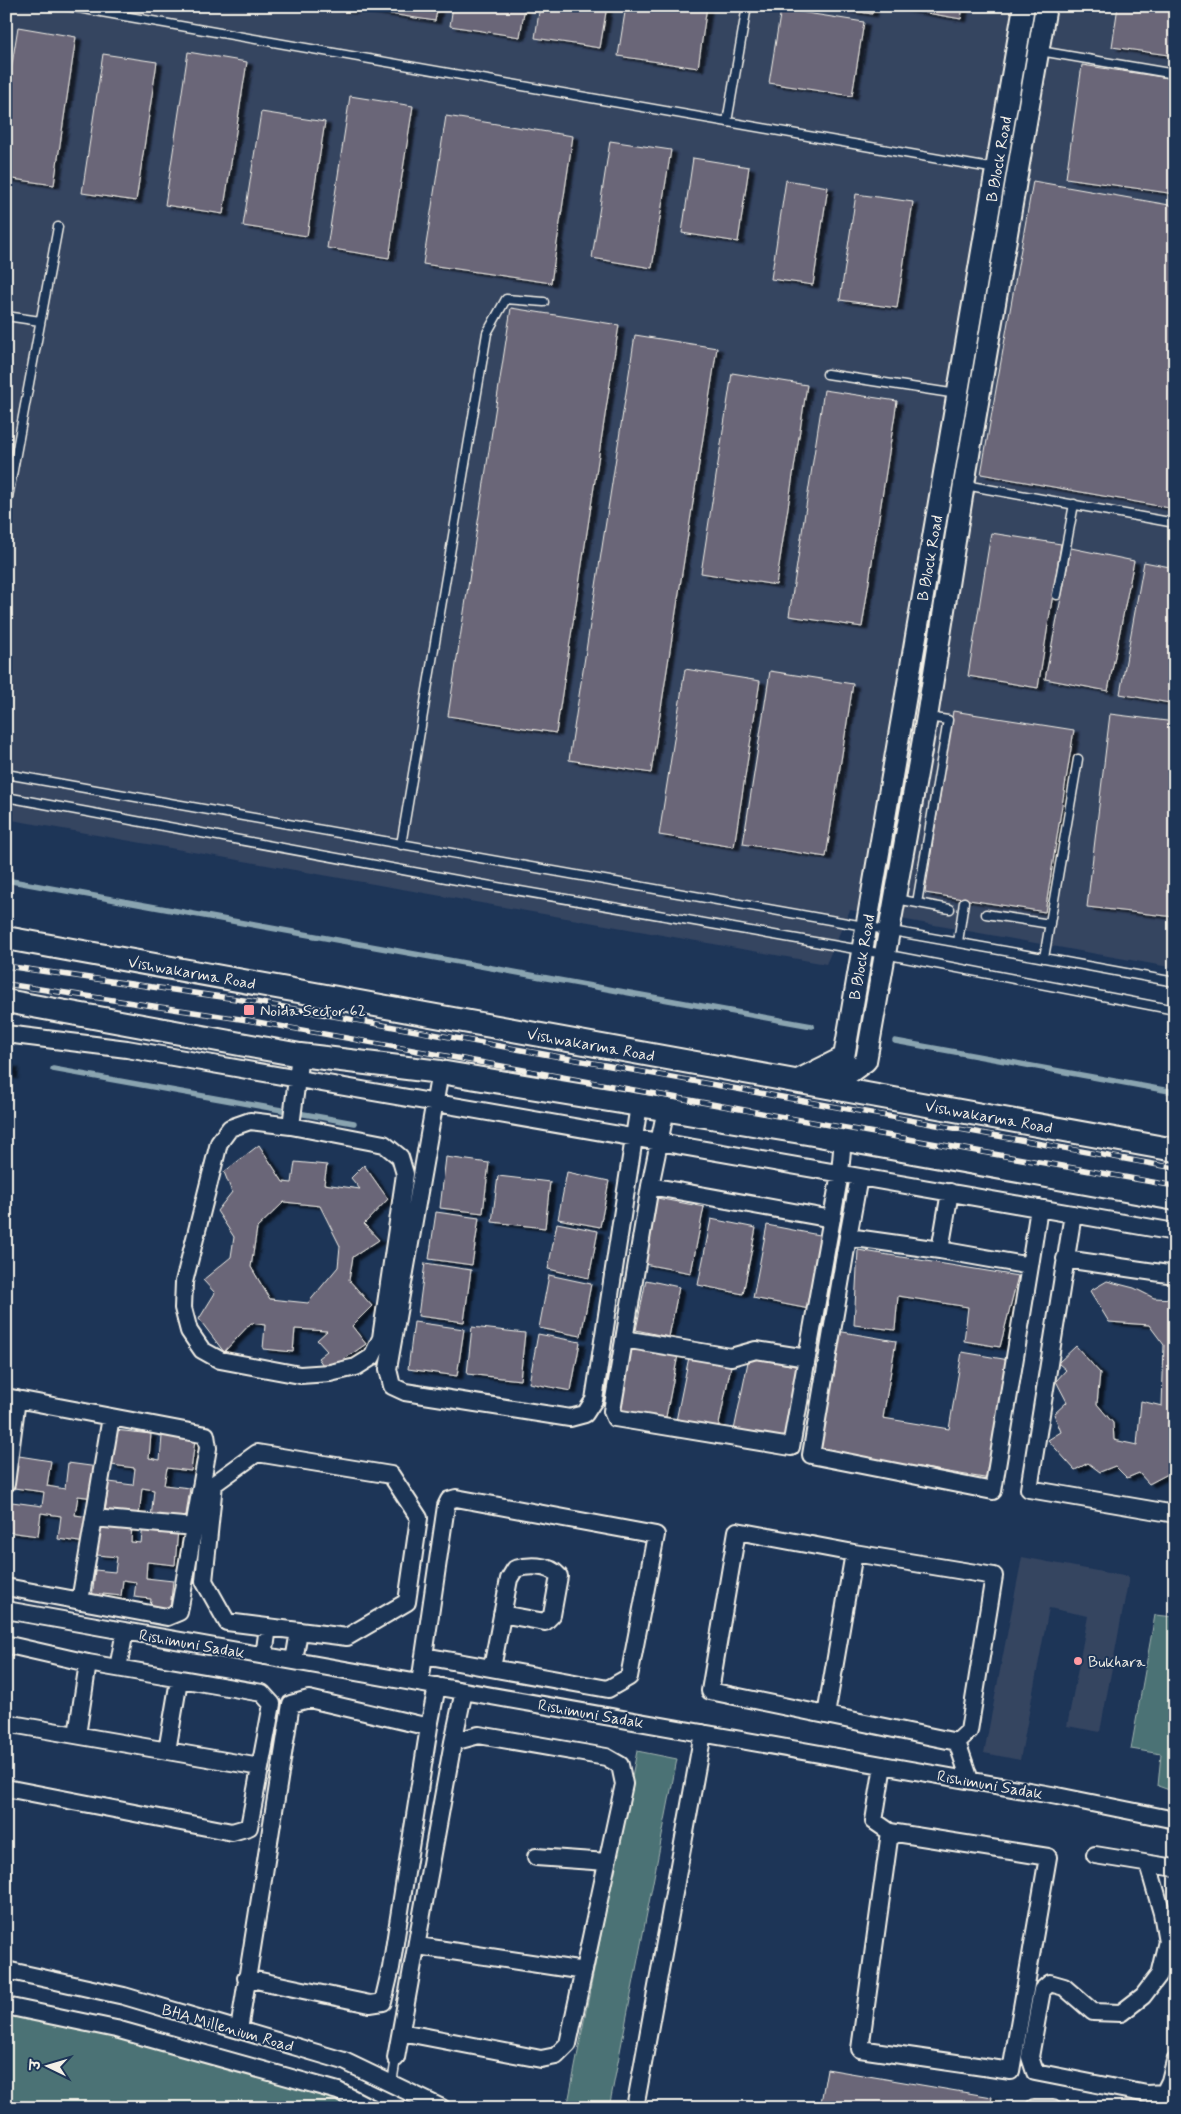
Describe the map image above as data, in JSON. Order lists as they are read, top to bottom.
{
  "streets": {
    "main road": ["Vishwakarma Road"],
    "street": ["B Block Road", "Rishimuni Sadak", "BHA Millenium Road"]
  },
  "crossings": [
    ["B Block Road", "Vishwakarma Road"]
  ],
  "places": {
    "transit": ["Noida Sector 62"],
    "other": ["Bukhara"]
  },
  "north": "left"
}
